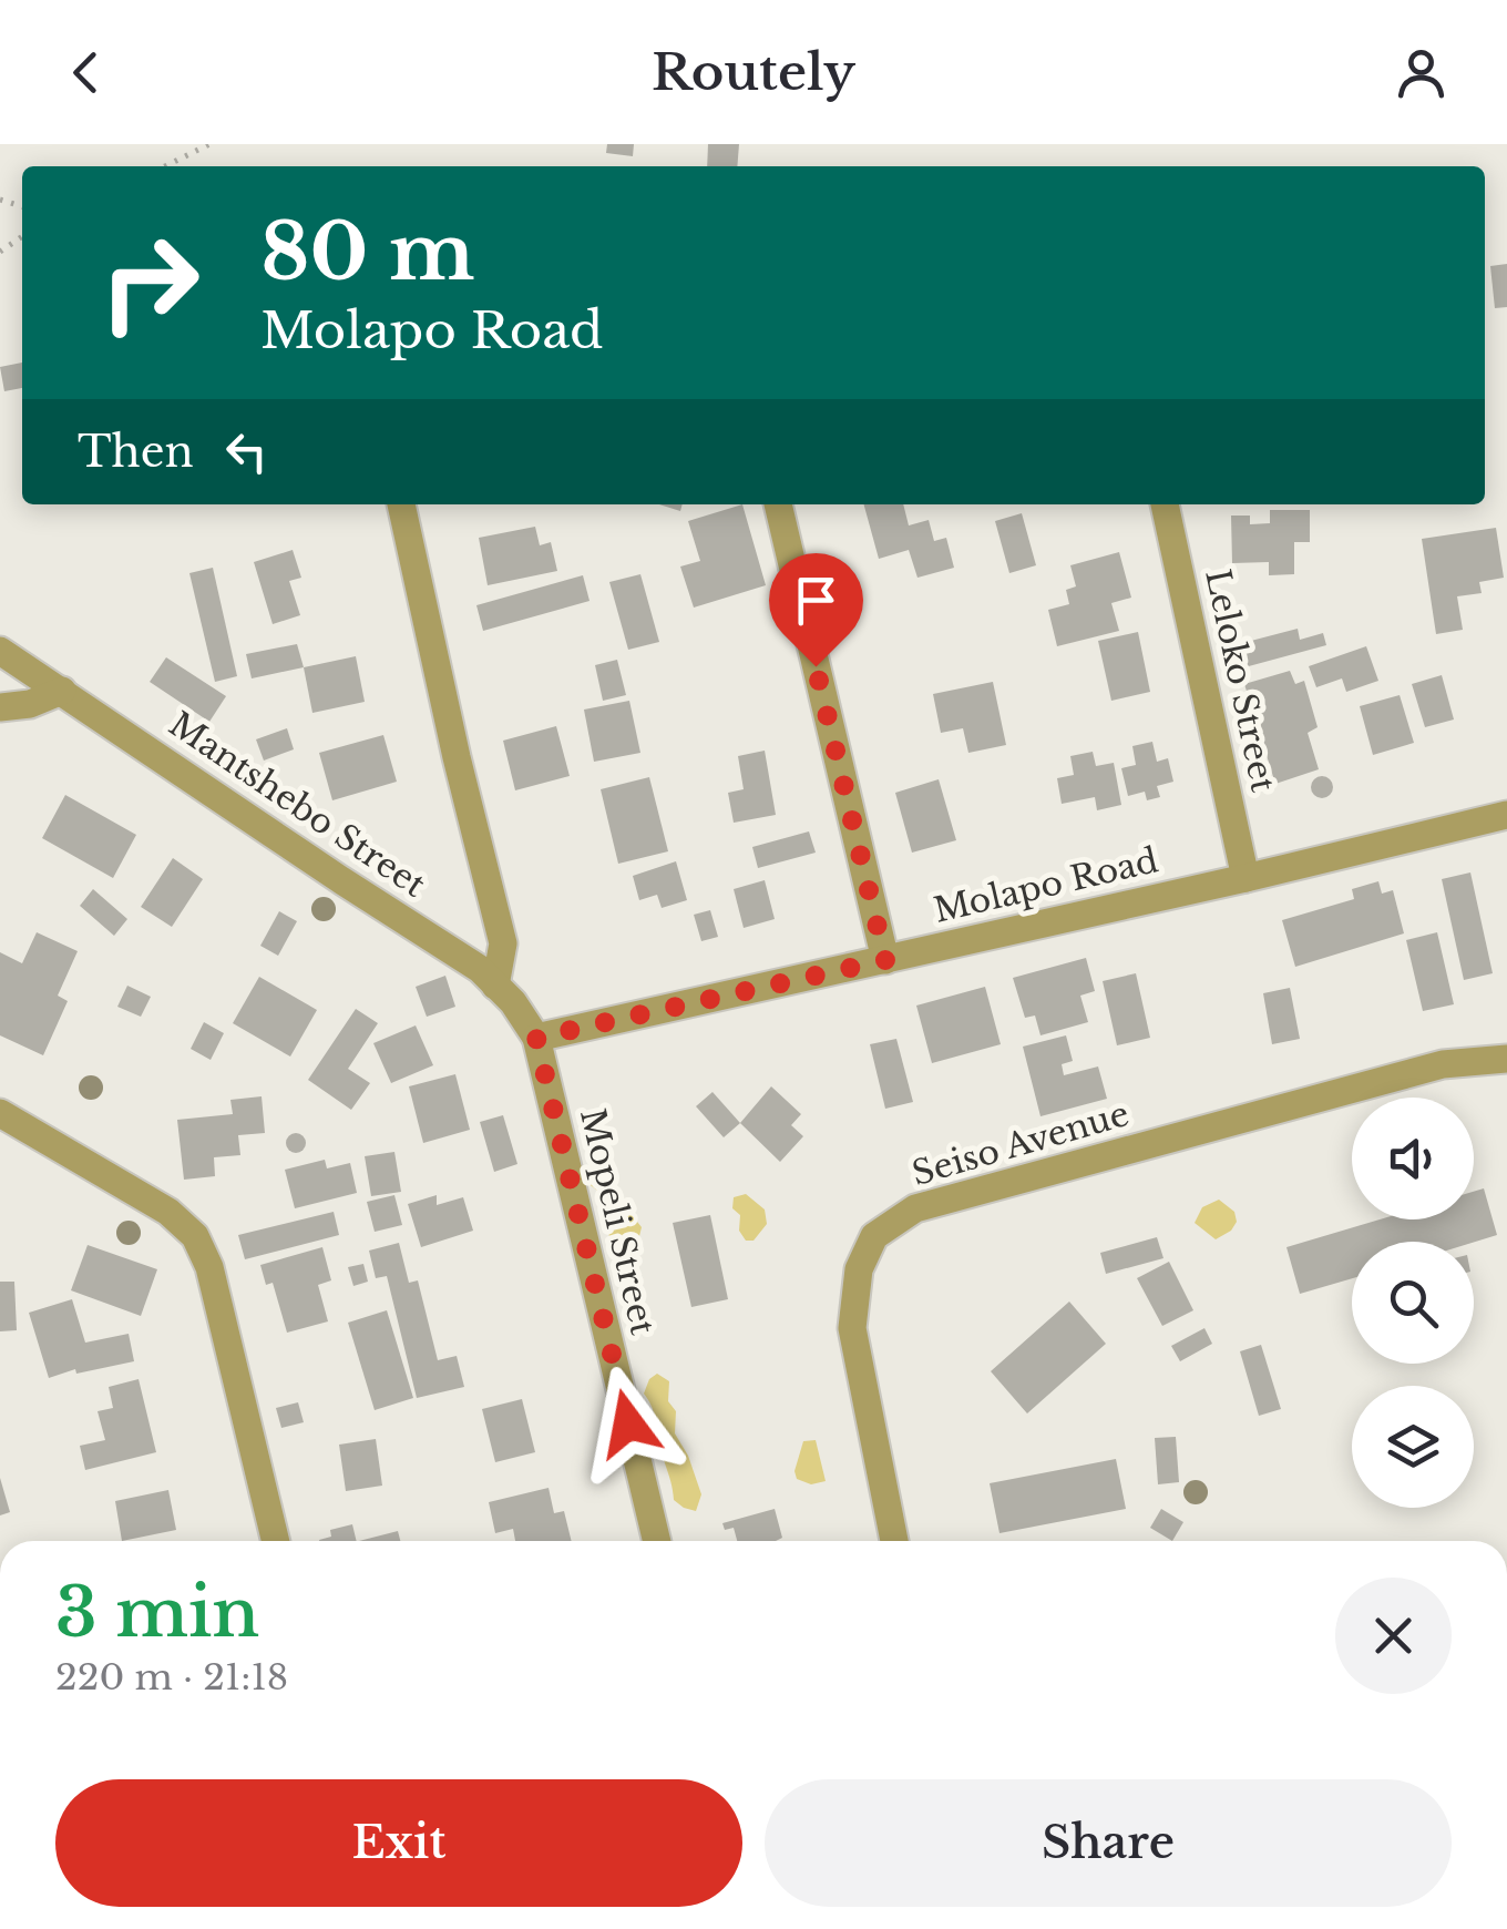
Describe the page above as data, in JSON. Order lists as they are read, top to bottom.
{
  "streets": {
    "street": [
      "Leloko Street",
      "Mantshebo Street",
      "Molapo Road",
      "Seiso Avenue",
      "Mopeli Street"
    ]
  },
  "crossings": [
    ["Leloko Street", "Molapo Road"],
    ["Mantshebo Street", "Molapo Road"],
    ["Mantshebo Street", "Mopeli Street"],
    ["Molapo Road", "Mopeli Street"]
  ],
  "page": {
    "header": "Routely",
    "turn": ["80 m", "Molapo Road"],
    "then": "Then",
    "heading": ["3 min", "220 m · 21:18"],
    "buttons": ["Exit", "Share"]
  }
}
